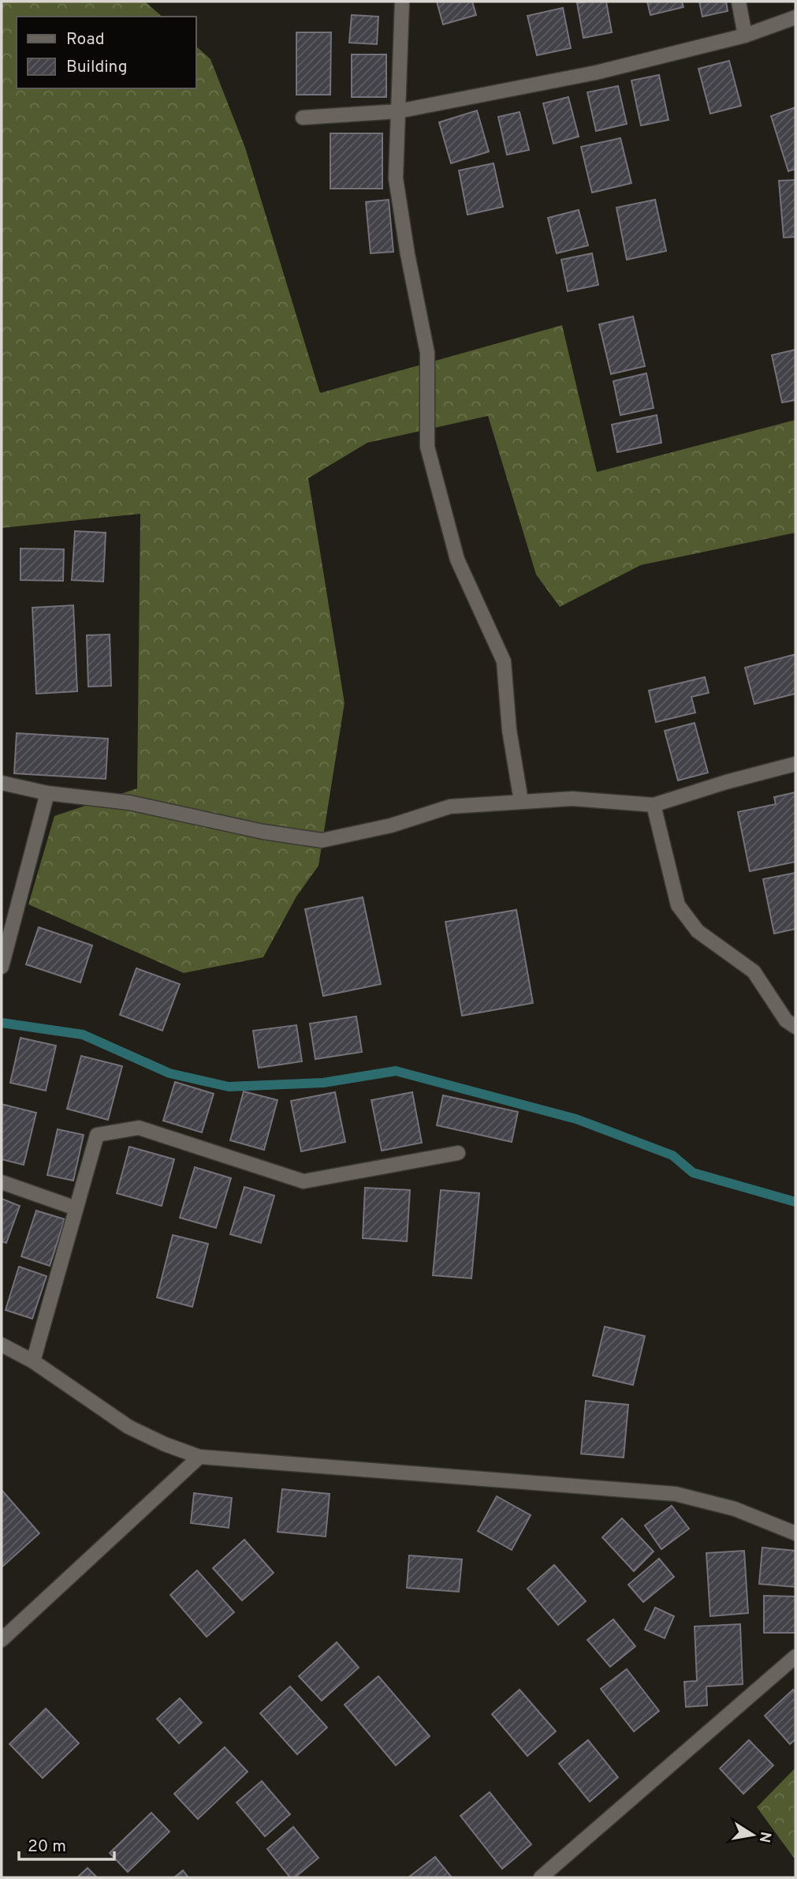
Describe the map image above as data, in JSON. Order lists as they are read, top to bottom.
{
  "legend": ["Road", "Building"],
  "scale_bar": "20 m",
  "north": "right"
}
